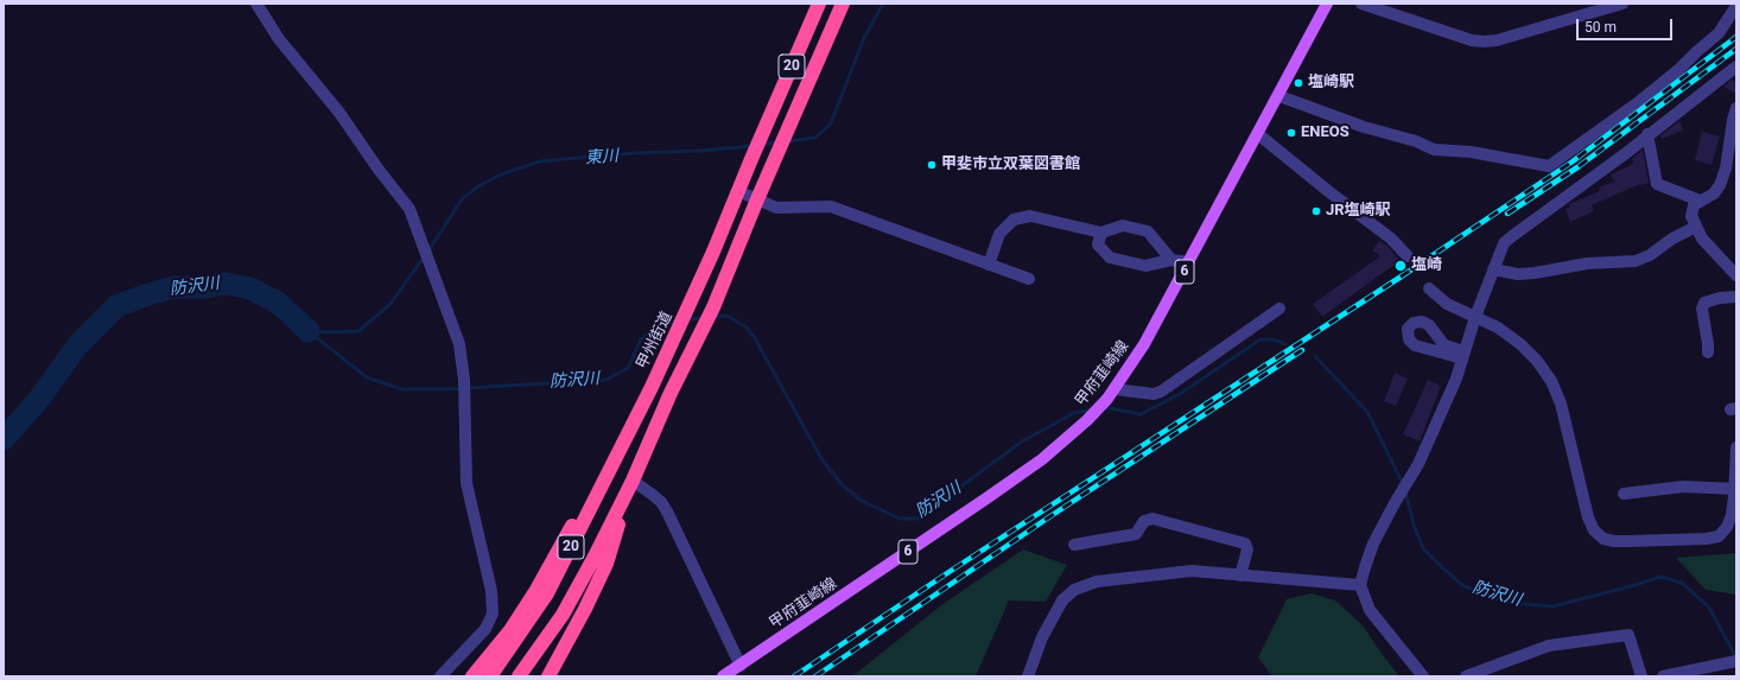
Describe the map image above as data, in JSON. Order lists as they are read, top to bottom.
{
  "streets": {
    "highway": ["20", "甲州街道"],
    "main road": ["6", "甲府韮崎線"]
  },
  "water": ["東川", "防沢川"],
  "places": [
    "塩崎駅",
    "ENEOS",
    "甲斐市立双葉図書館",
    "JR塩崎駅",
    "塩崎"
  ],
  "scale_bar": "50 m"
}
